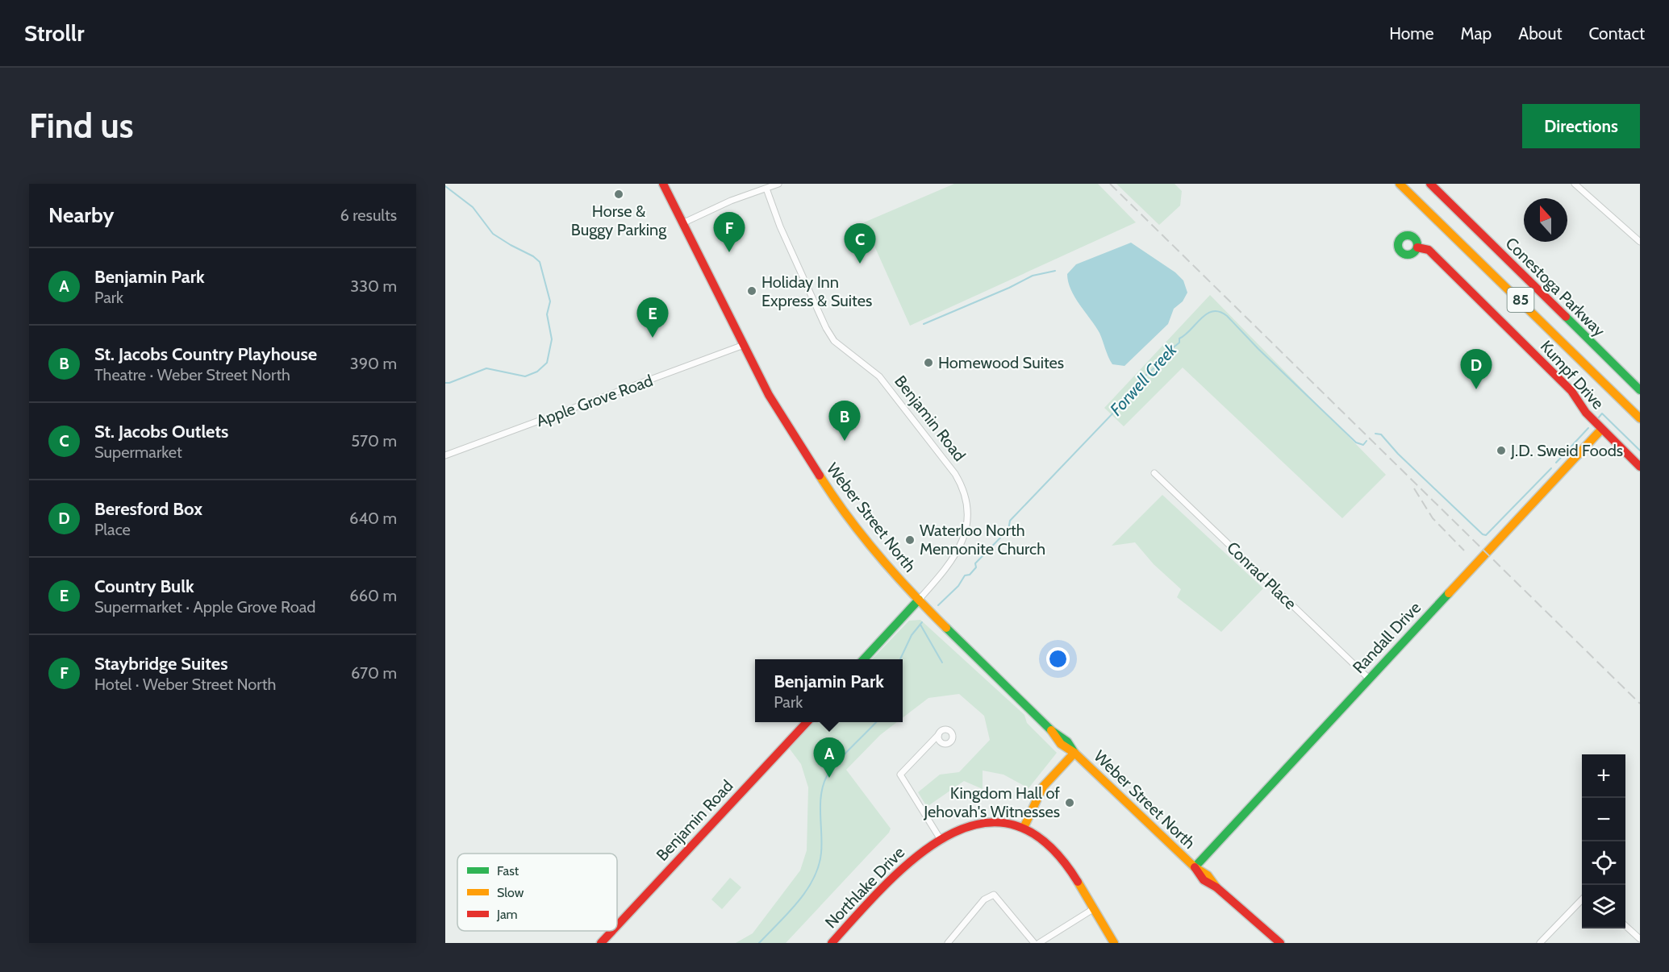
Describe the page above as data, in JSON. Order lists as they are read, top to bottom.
{
  "streets": {
    "main road": [
      "Conestoga Parkway",
      "85",
      "Kumpf Drive",
      "Benjamin Road",
      "Weber Street North",
      "Randall Drive",
      "Northlake Drive"
    ],
    "street": ["Apple Grove Road", "Conrad Place"]
  },
  "crossings": [
    ["Kumpf Drive", "Randall Drive"],
    ["Apple Grove Road", "Weber Street North"],
    ["Benjamin Road", "Weber Street North"],
    ["Weber Street North", "Randall Drive"],
    ["Conrad Place", "Randall Drive"]
  ],
  "water": ["Forwell Creek"],
  "places": [
    "Horse & Buggy Parking",
    "Holiday Inn Express & Suites",
    "Homewood Suites",
    "J.D. Sweid Foods",
    "Waterloo North Mennonite Church",
    "Kingdom Hall of Jehovah's Witnesses"
  ],
  "legend": ["Fast", "Slow", "Jam"],
  "north": "top",
  "page": {
    "header": "Strollr",
    "nav": [
      "Home",
      "Map",
      "About",
      "Contact"
    ],
    "buttons": "Directions",
    "title": "Find us",
    "heading": ["Nearby", "6 results"],
    "pins": [
      "F",
      "C",
      "E",
      "D",
      "B",
      "A"
    ],
    "list": [
      {
        "mark": "A",
        "name": "Benjamin Park",
        "note": "Park",
        "value": "330 m"
      },
      {
        "mark": "B",
        "name": "St. Jacobs Country Playhouse",
        "note": "Theatre · Weber Street North",
        "value": "390 m"
      },
      {
        "mark": "C",
        "name": "St. Jacobs Outlets",
        "note": "Supermarket",
        "value": "570 m"
      },
      {
        "mark": "D",
        "name": "Beresford Box",
        "note": "Place",
        "value": "640 m"
      },
      {
        "mark": "E",
        "name": "Country Bulk",
        "note": "Supermarket · Apple Grove Road",
        "value": "660 m"
      },
      {
        "mark": "F",
        "name": "Staybridge Suites",
        "note": "Hotel · Weber Street North",
        "value": "670 m"
      }
    ],
    "popup": ["Benjamin Park", "Park"],
    "map_buttons": ["+", "−"]
  }
}
